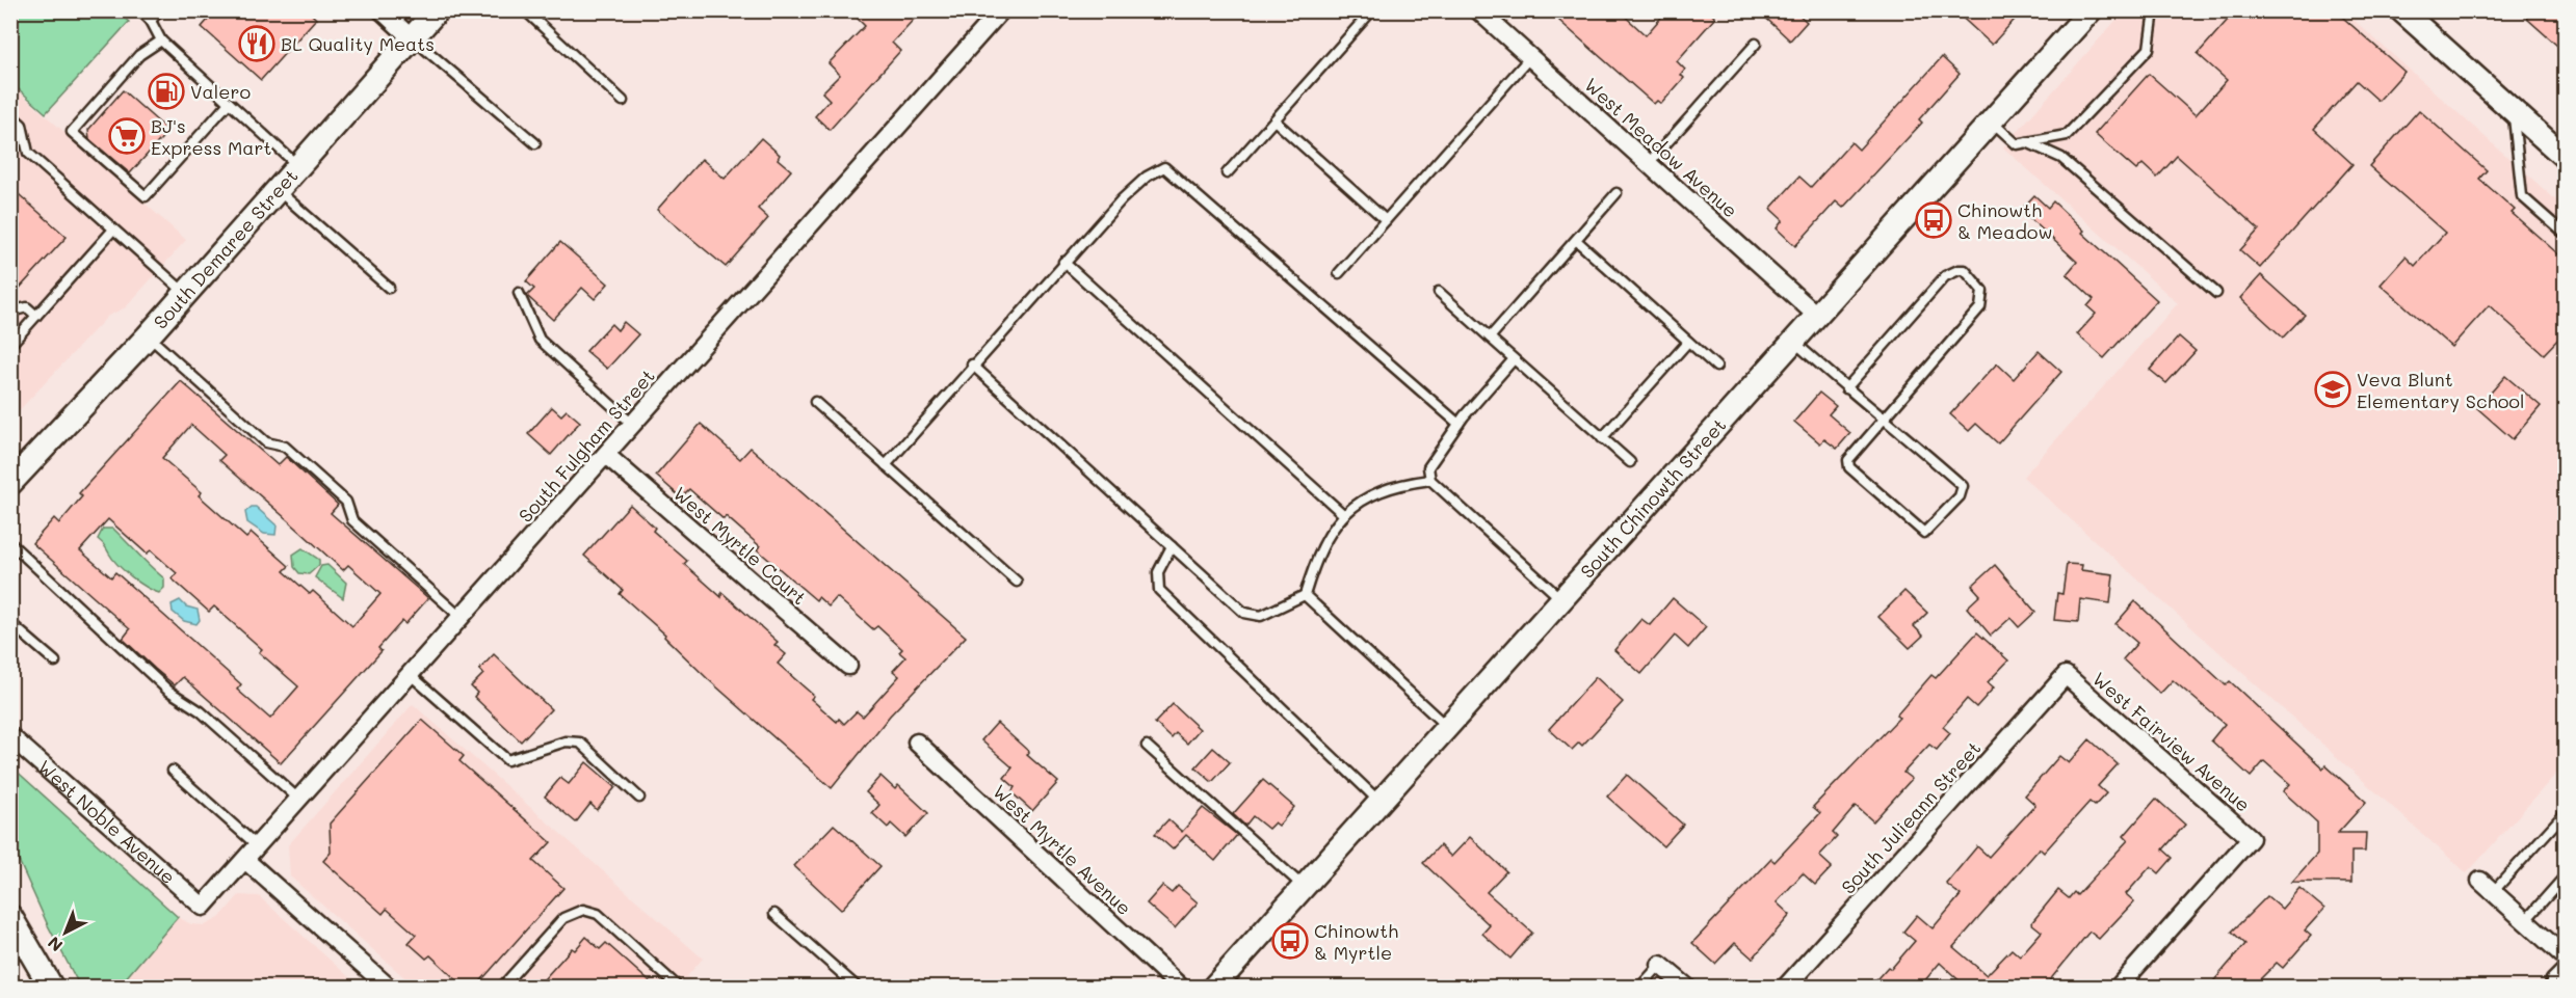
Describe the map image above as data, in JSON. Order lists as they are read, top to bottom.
{
  "streets": {
    "main road": ["South Demaree Street"],
    "street": [
      "West Meadow Avenue",
      "South Fulgham Street",
      "South Chinowth Street",
      "West Myrtle Court",
      "West Fairview Avenue",
      "South Julieann Street",
      "West Noble Avenue",
      "West Myrtle Avenue"
    ]
  },
  "crossings": [
    ["West Meadow Avenue", "South Chinowth Street"],
    ["South Fulgham Street", "West Myrtle Court"],
    ["South Fulgham Street", "West Noble Avenue"],
    ["West Fairview Avenue", "South Julieann Street"]
  ],
  "places": {
    "restaurant": ["BL Quality Meats"],
    "fuel station": ["Valero"],
    "supermarket": ["BJ's Express Mart"],
    "bus stop": ["Chinowth & Meadow", "Chinowth & Myrtle"],
    "school or university": ["Veva Blunt Elementary School"]
  },
  "north": "bottom left"
}
